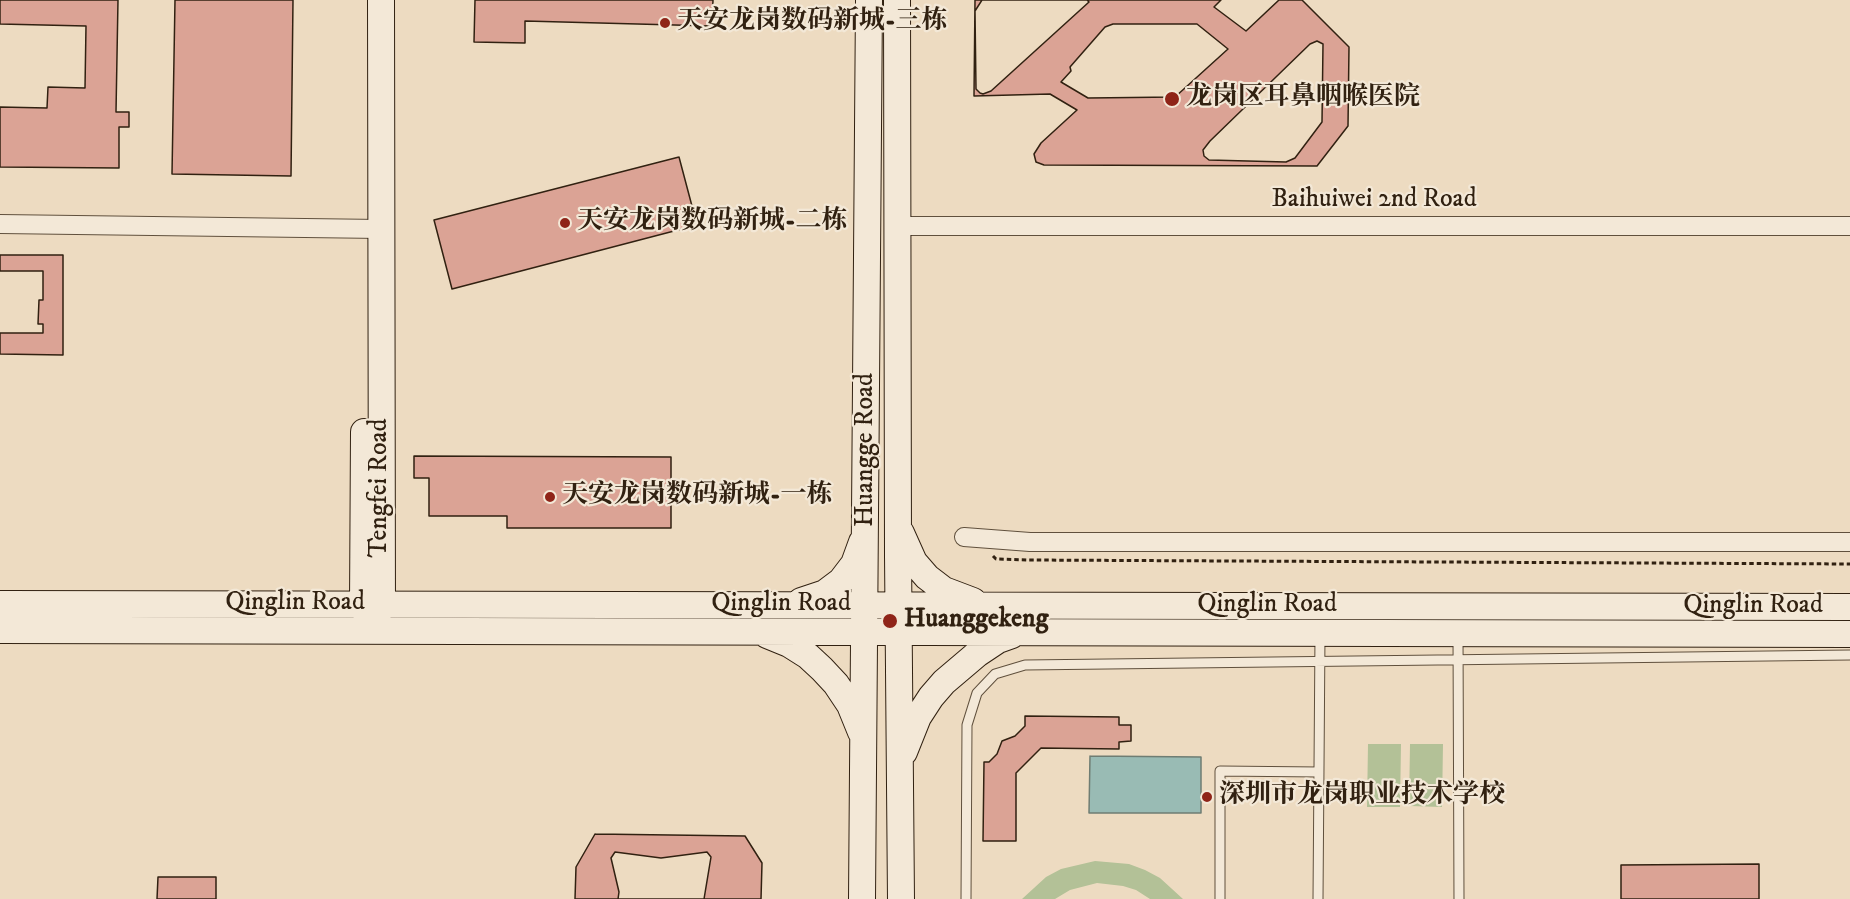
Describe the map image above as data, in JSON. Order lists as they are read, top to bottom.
{
  "streets": {
    "main road": ["Huangge Road", "Tengfei Road", "Qinglin Road"],
    "street": ["Baihuiwei 2nd Road"]
  },
  "crossings": [
    ["Baihuiwei 2nd Road", "Huangge Road"],
    ["Huangge Road", "Qinglin Road"],
    ["Tengfei Road", "Qinglin Road"]
  ],
  "places": [
    "天安龙岗数码新城-三栋",
    "龙岗区耳鼻咽喉医院",
    "天安龙岗数码新城-二栋",
    "天安龙岗数码新城-一栋",
    "Huanggekeng",
    "深圳市龙岗职业技术学校"
  ]
}
